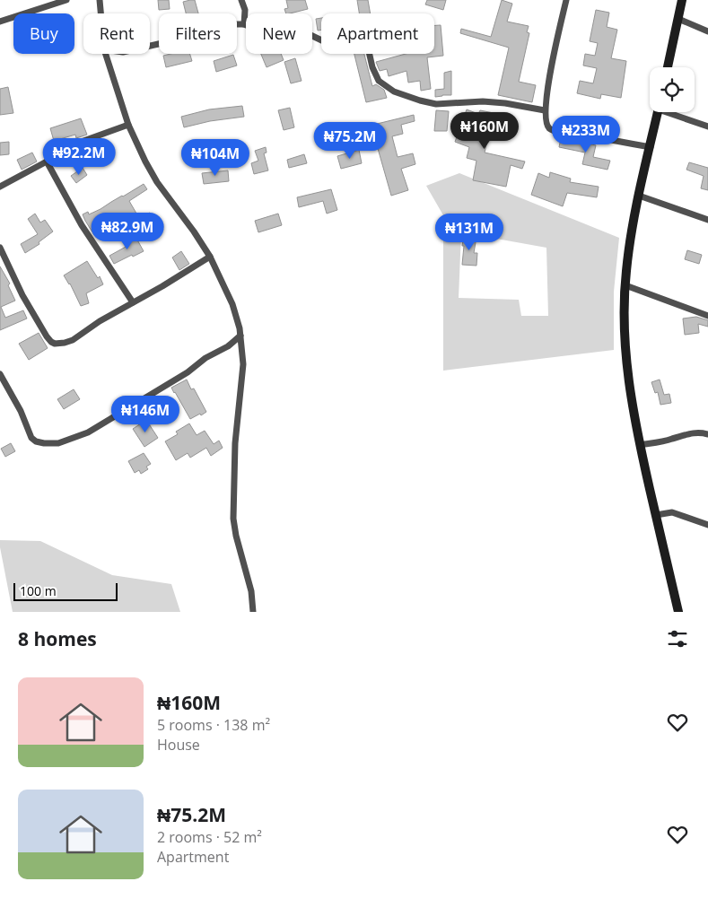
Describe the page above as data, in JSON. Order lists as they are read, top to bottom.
{
  "scale_bar": "100 m",
  "page": {
    "chip": [
      "Buy",
      "Rent",
      "Filters",
      "New",
      "Apartment"
    ],
    "price": [
      "₦160M",
      "₦233M",
      "₦75.2M",
      "₦92.2M",
      "₦104M",
      "₦82.9M",
      "₦131M",
      "₦146M"
    ],
    "scale": "100 m",
    "heading": "8 homes",
    "list": [
      {
        "name": "₦160M",
        "note": "5 rooms · 138 m² · House"
      },
      {
        "name": "₦75.2M",
        "note": "2 rooms · 52 m² · Apartment"
      }
    ]
  }
}
